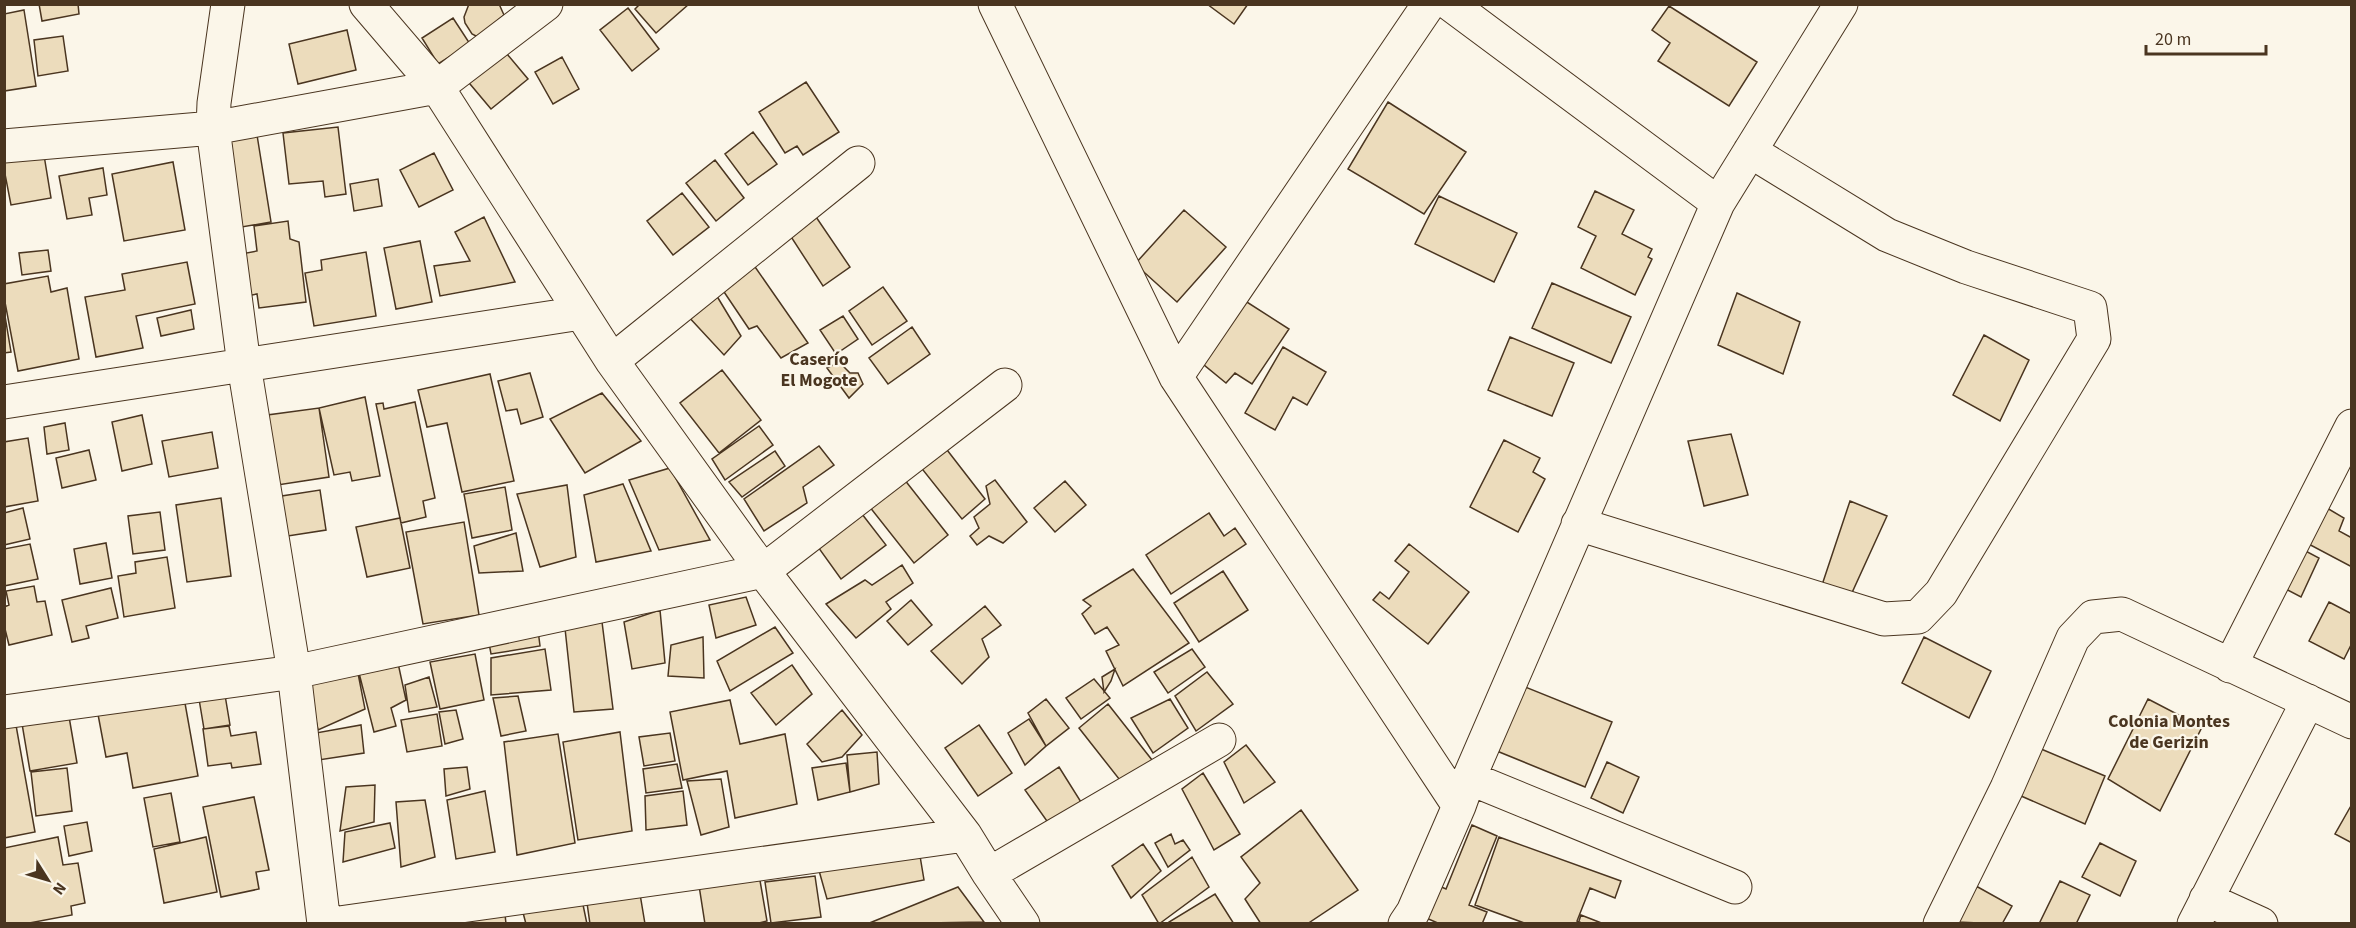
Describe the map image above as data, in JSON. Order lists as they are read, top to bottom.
{
  "districts": ["Caserío El Mogote", "Colonia Montes de Gerizin"],
  "scale_bar": "20 m",
  "north": "bottom right"
}
